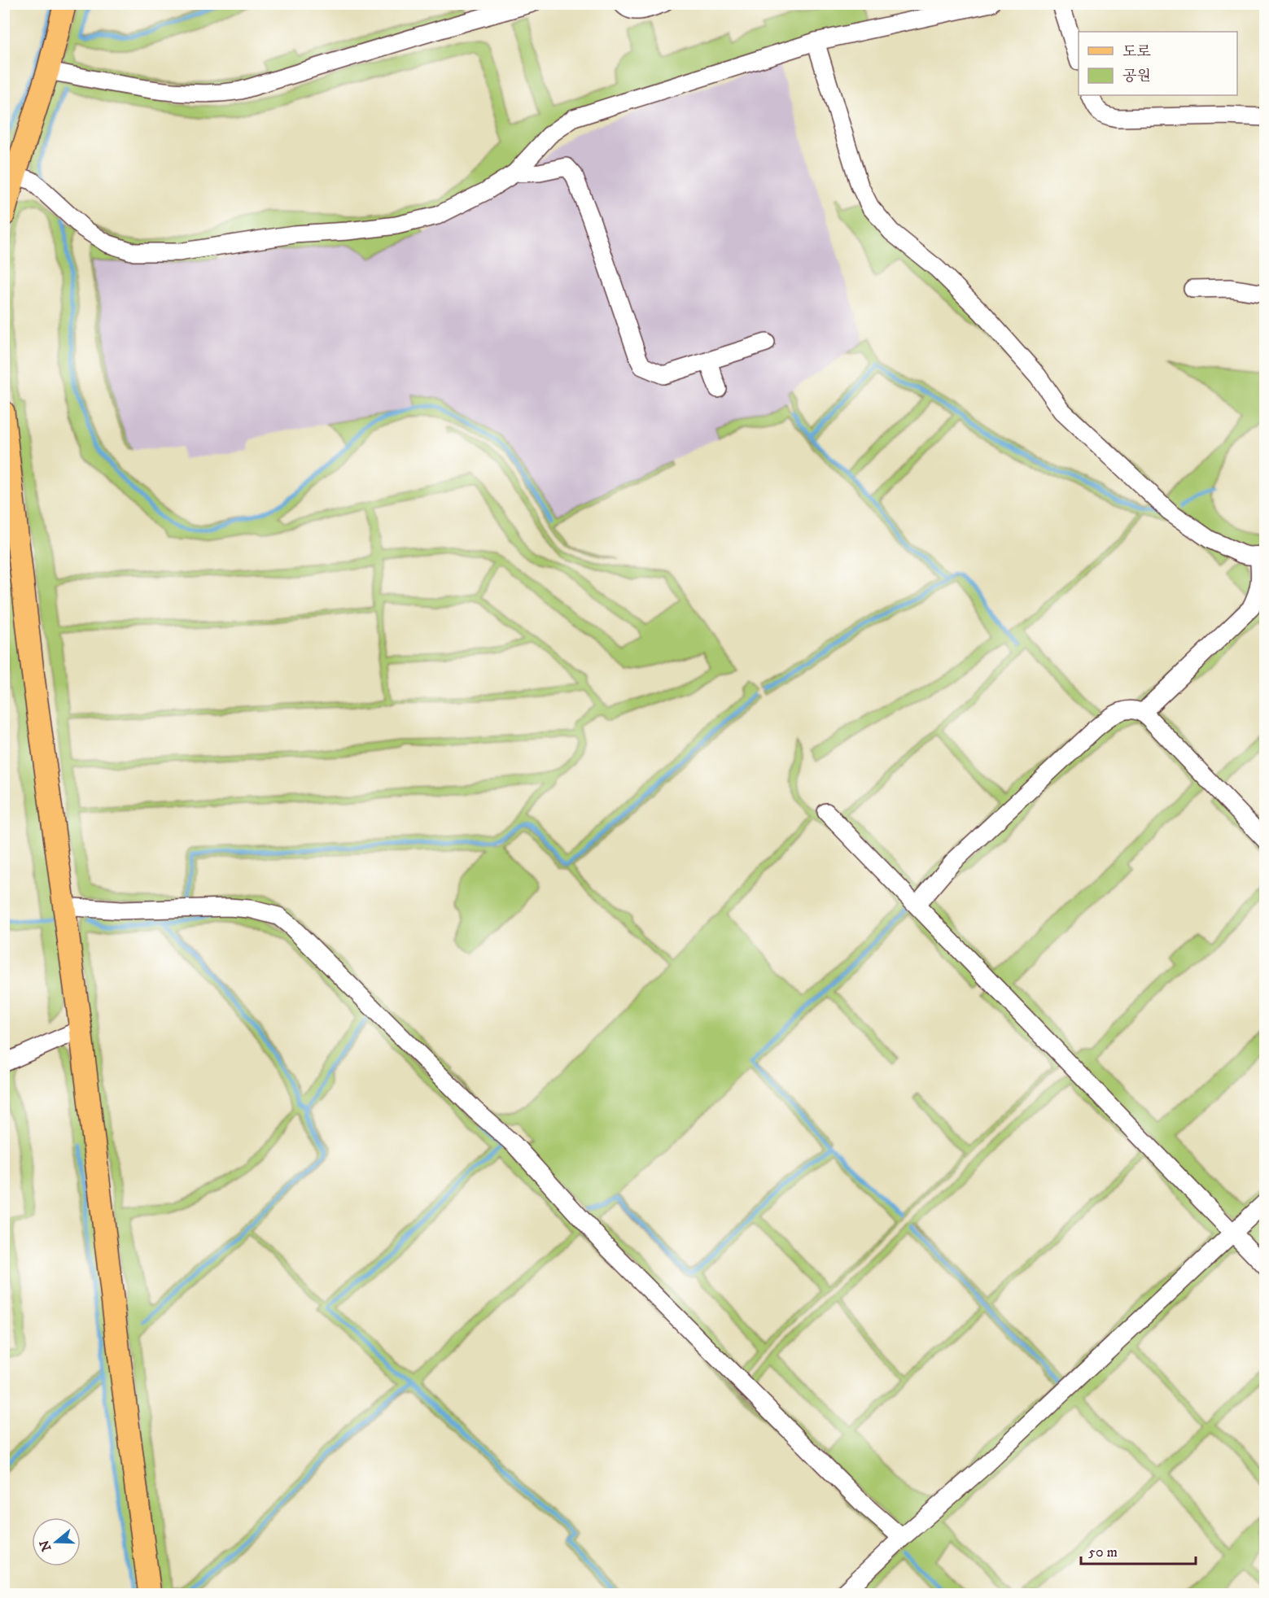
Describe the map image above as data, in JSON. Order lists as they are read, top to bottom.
{
  "legend": ["도로", "공원"],
  "scale_bar": "50 m",
  "north": "left"
}
